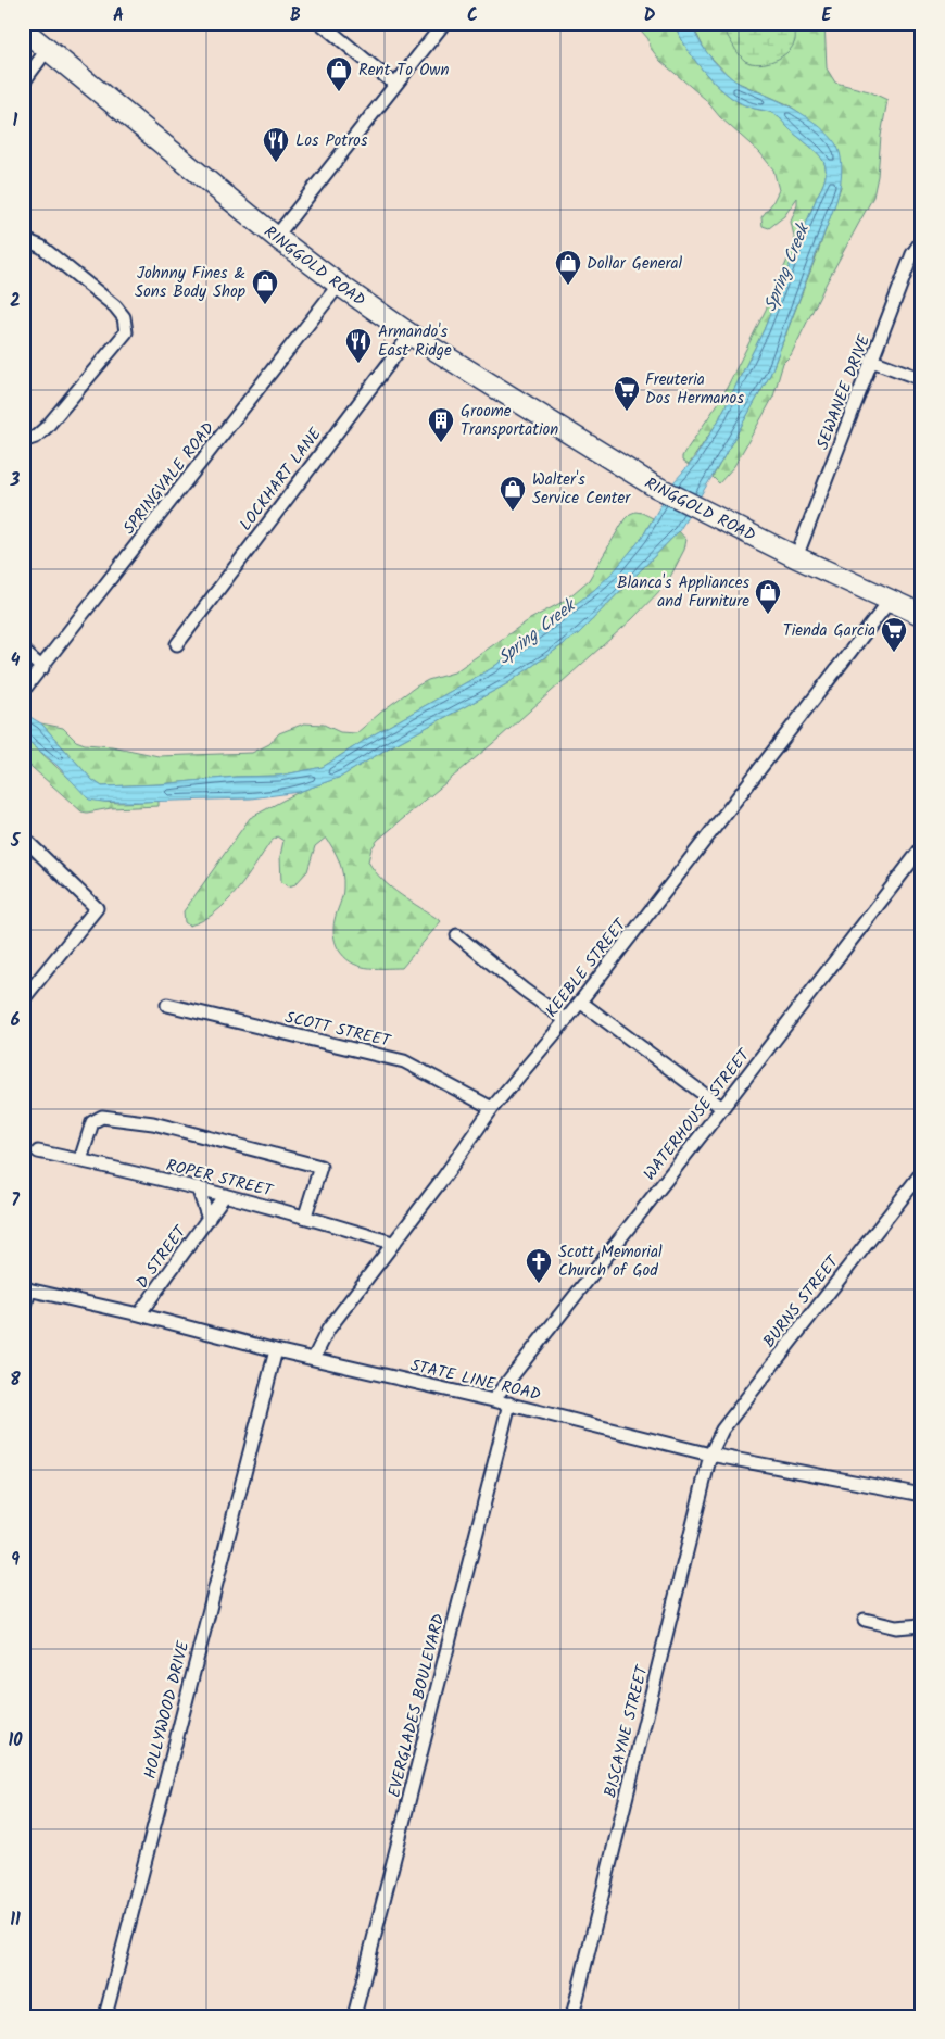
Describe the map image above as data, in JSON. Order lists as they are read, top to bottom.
{
  "streets": {
    "main road": ["RINGGOLD ROAD"],
    "street": [
      "SEWANEE DRIVE",
      "SPRINGVALE ROAD",
      "LOCKHART LANE",
      "KEEBLE STREET",
      "SCOTT STREET",
      "WATERHOUSE STREET",
      "ROPER STREET",
      "D STREET",
      "BURNS STREET",
      "STATE LINE ROAD",
      "EVERGLADES BOULEVARD",
      "HOLLYWOOD DRIVE",
      "BISCAYNE STREET"
    ]
  },
  "crossings": [
    ["RINGGOLD ROAD", "SEWANEE DRIVE"],
    ["RINGGOLD ROAD", "SPRINGVALE ROAD"],
    ["RINGGOLD ROAD", "LOCKHART LANE"],
    ["RINGGOLD ROAD", "KEEBLE STREET"],
    ["KEEBLE STREET", "SCOTT STREET"],
    ["KEEBLE STREET", "ROPER STREET"],
    ["KEEBLE STREET", "STATE LINE ROAD"],
    ["WATERHOUSE STREET", "STATE LINE ROAD"],
    ["ROPER STREET", "D STREET"],
    ["D STREET", "STATE LINE ROAD"],
    ["BURNS STREET", "STATE LINE ROAD"],
    ["BURNS STREET", "BISCAYNE STREET"],
    ["STATE LINE ROAD", "EVERGLADES BOULEVARD"],
    ["STATE LINE ROAD", "HOLLYWOOD DRIVE"],
    ["STATE LINE ROAD", "BISCAYNE STREET"]
  ],
  "water": ["Spring Creek"],
  "places": {
    "shop": [
      "Rent To Own",
      "Dollar General",
      "Johnny Fines & Sons Body Shop",
      "Walter's Service Center",
      "Blanca's Appliances and Furniture"
    ],
    "restaurant": ["Los Potros", "Armando's East Ridge"],
    "supermarket": ["Freuteria Dos Hermanos", "Tienda Garcia"],
    "building": ["Groome Transportation"],
    "church": ["Scott Memorial Church of God"]
  },
  "grid": {
    "columns": [
      "A",
      "B",
      "C",
      "D",
      "E"
    ],
    "rows": [
      "1",
      "2",
      "3",
      "4",
      "5",
      "6",
      "7",
      "8",
      "9",
      "10",
      "11"
    ]
  }
}
